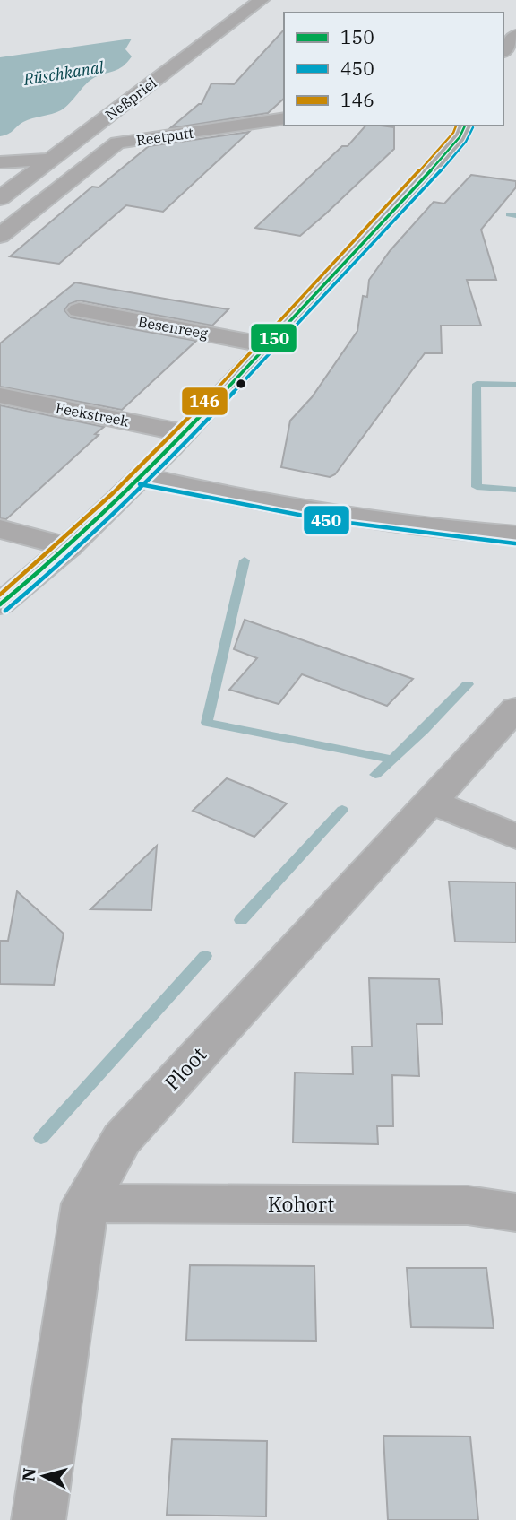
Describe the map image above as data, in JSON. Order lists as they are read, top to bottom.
{
  "streets": {
    "street": [
      "Neßpriel",
      "Reetputt",
      "Besenreeg",
      "Feekstreek",
      "Ploot",
      "Kohort"
    ]
  },
  "crossings": [
    ["Ploot", "Kohort"]
  ],
  "water": ["Rüschkanal"],
  "lines": ["transit line 150", "transit line 146", "transit line 450"],
  "legend": ["150", "450", "146"],
  "north": "left"
}
